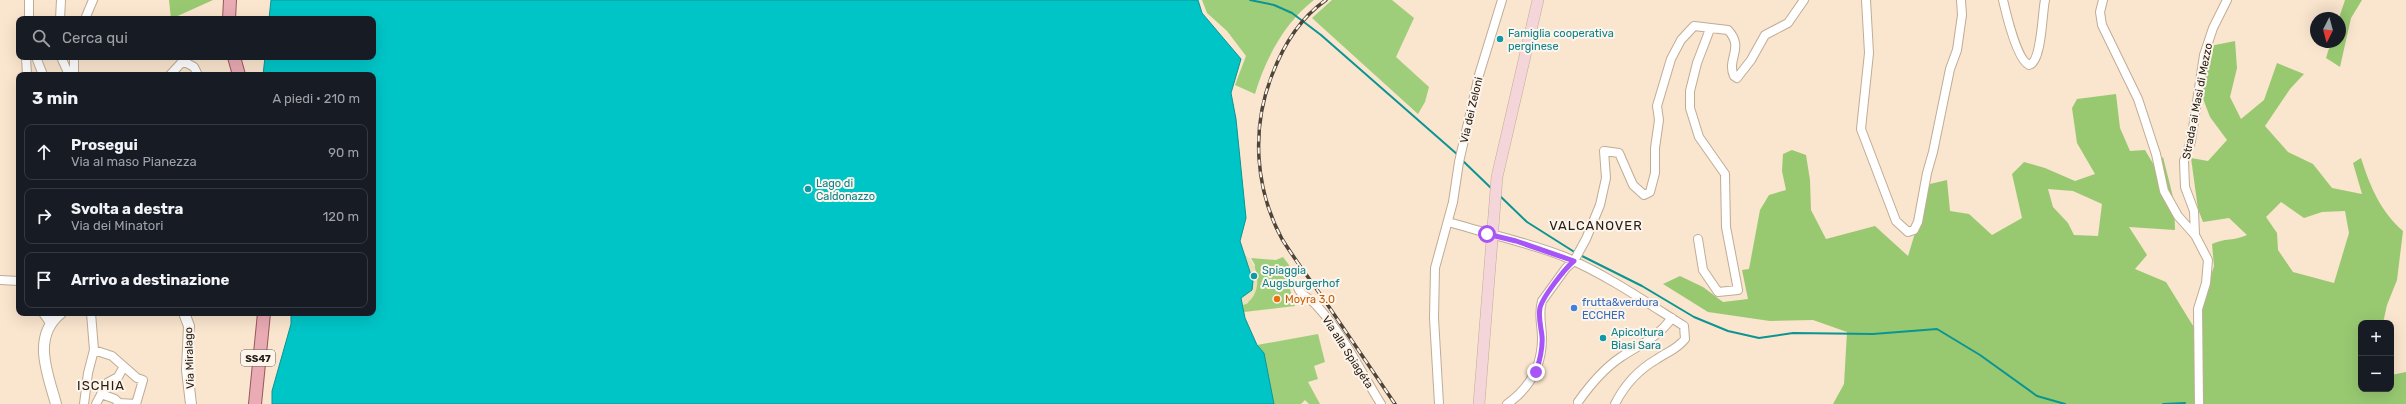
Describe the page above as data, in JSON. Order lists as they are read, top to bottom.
{
  "streets": {
    "main road": ["SS47"],
    "street": [
      "Strada ai Masi di Mezzo",
      "Via dei Zeloni",
      "Via alla Spiagéta",
      "Via Miralago"
    ]
  },
  "districts": ["VALCANOVER", "ISCHIA"],
  "places": [
    "Famiglia cooperativa perginese",
    "Lago di Caldonazzo",
    "Spiaggia Augsburgerhof",
    "Moyra 3.0",
    "frutta&verdura ECCHER",
    "Apicoltura Biasi Sara"
  ],
  "north": "bottom",
  "page": {
    "search": "Cerca qui",
    "heading": ["3 min", "A piedi · 210 m"],
    "list": [
      ["Prosegui", "Via al maso Pianezza", "90 m"],
      ["Svolta a destra", "Via dei Minatori", "120 m"],
      "Arrivo a destinazione"
    ],
    "map_buttons": ["+", "−"]
  }
}
